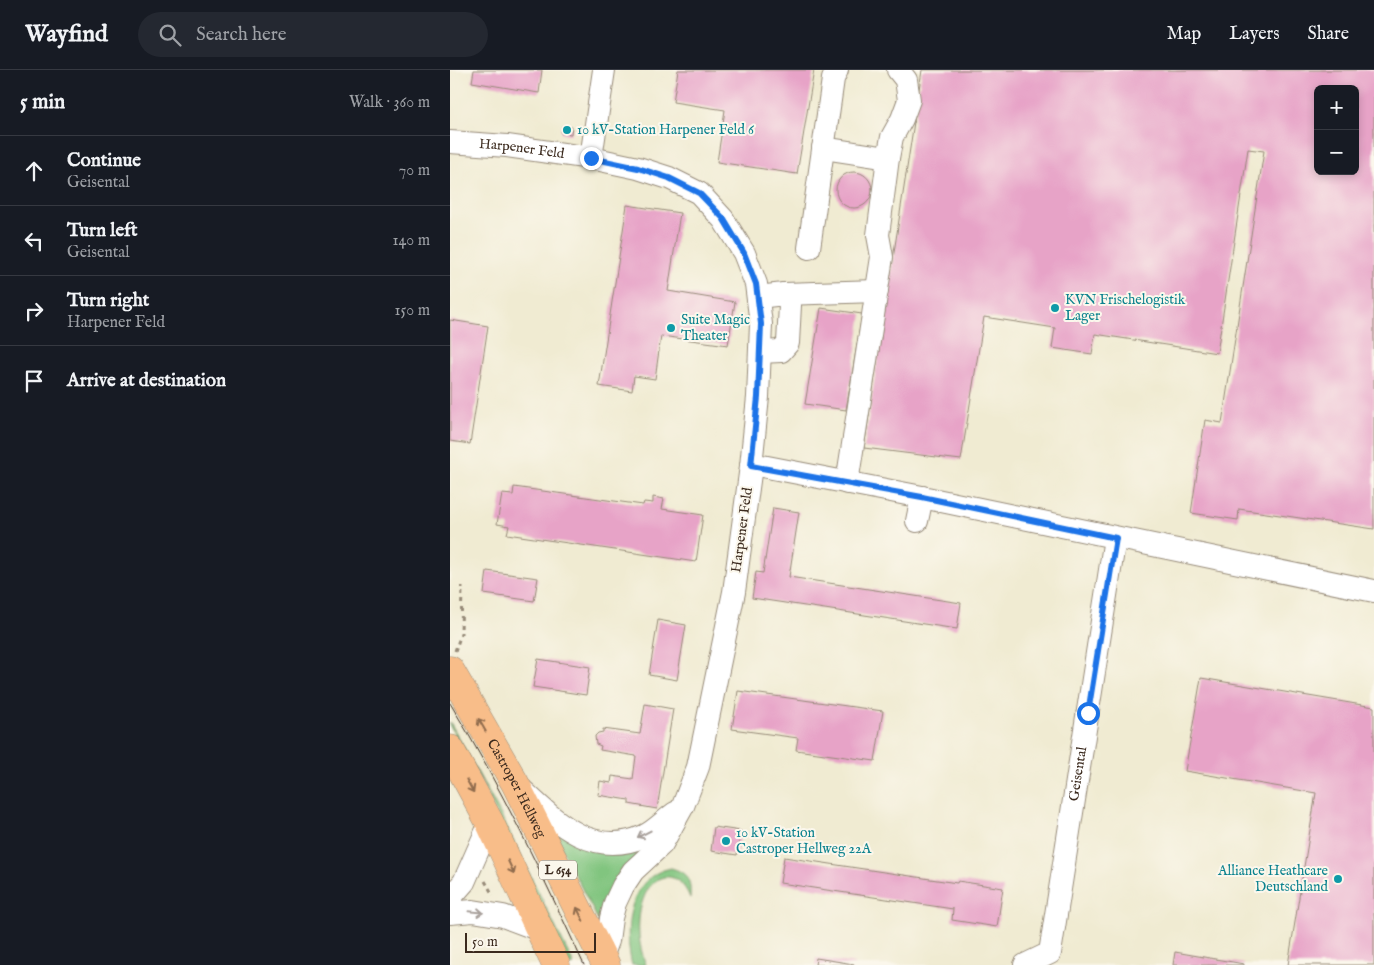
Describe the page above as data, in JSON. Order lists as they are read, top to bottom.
{
  "streets": {
    "main road": ["Castroper Hellweg", "L 654"],
    "street": ["Harpener Feld", "Geisental"]
  },
  "crossings": [
    ["Harpener Feld", "Castroper Hellweg"]
  ],
  "places": [
    "10 kV-Station Harpener Feld 6",
    "KVN Frischelogistik Lager",
    "Suite Magic Theater",
    "10 kV-Station Castroper Hellweg 22A",
    "Alliance Heathcare Deutschland"
  ],
  "scale_bar": "50 m",
  "page": {
    "header": "Wayfind",
    "search": "Search here",
    "nav": ["Map", "Layers", "Share"],
    "heading": ["5 min", "Walk · 360 m"],
    "map_buttons": ["+", "−"],
    "list": [
      ["Continue", "Geisental", "70 m"],
      ["Turn left", "Geisental", "140 m"],
      ["Turn right", "Harpener Feld", "150 m"],
      "Arrive at destination"
    ],
    "scale": "50 m"
  }
}
